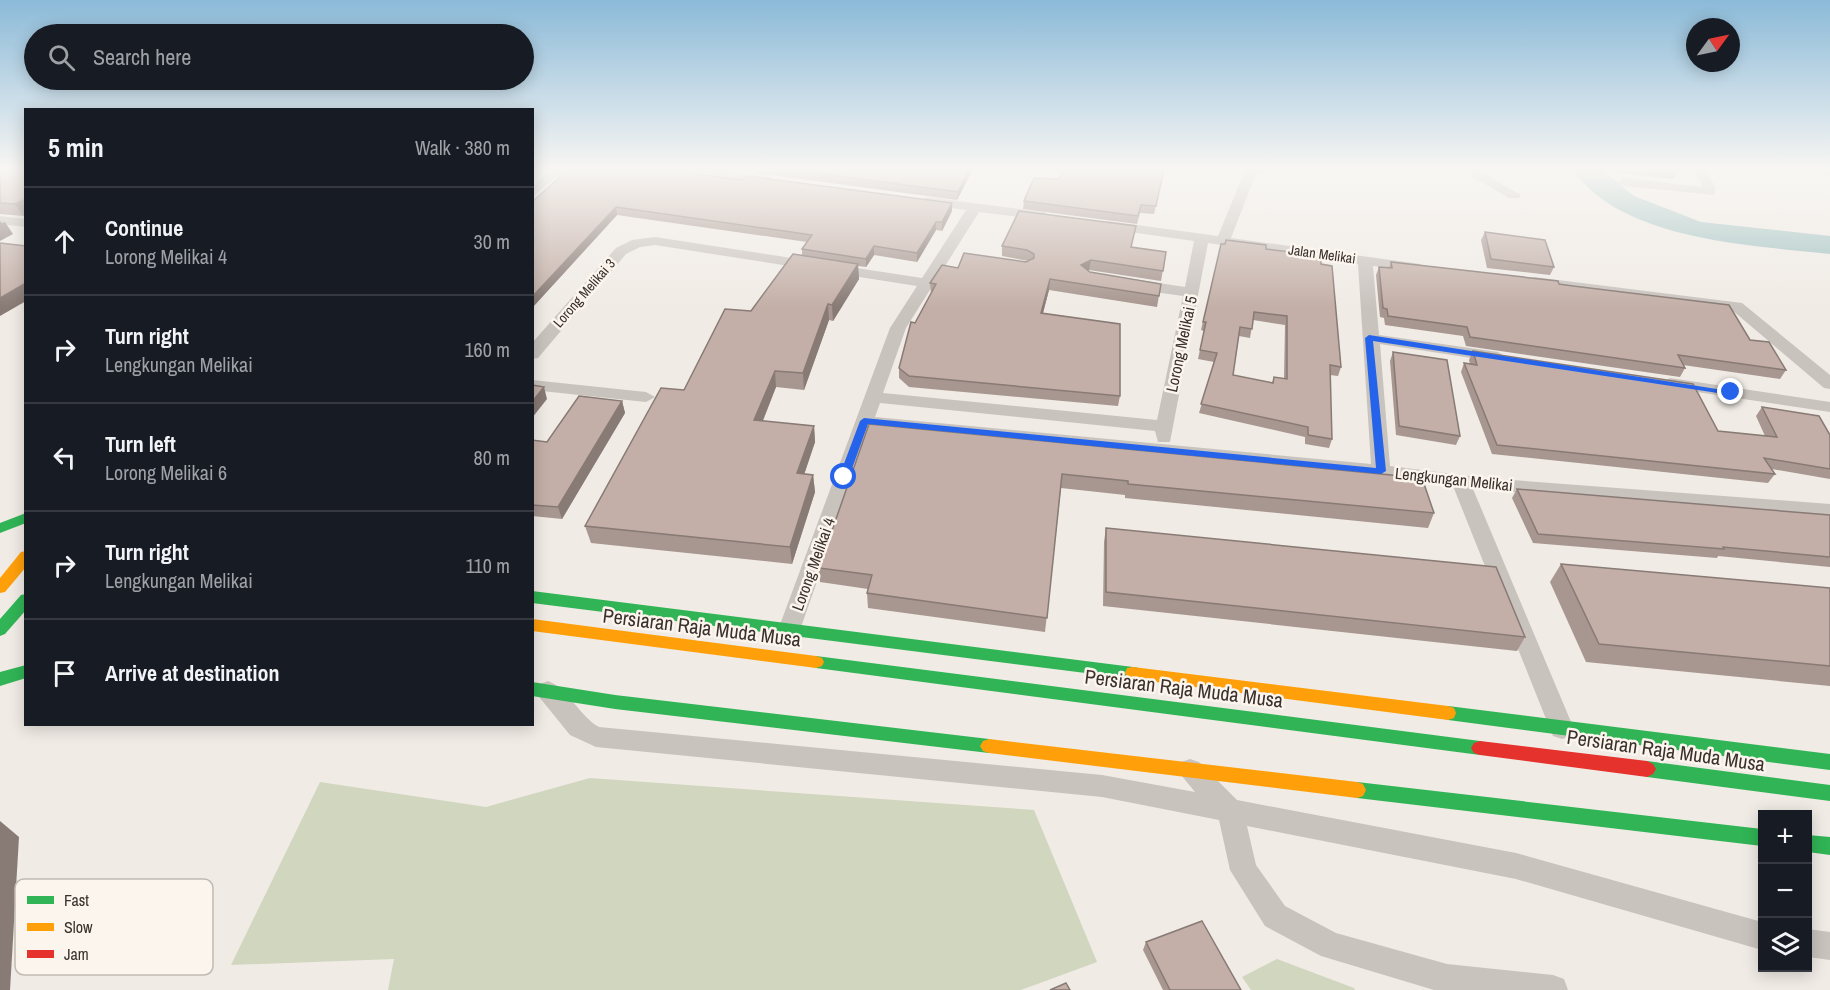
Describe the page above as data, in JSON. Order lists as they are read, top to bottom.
{
  "streets": {
    "main road": ["Persiaran Raja Muda Musa"],
    "street": [
      "Jalan Melikai",
      "Lorong Melikai 3",
      "Lorong Melikai 5",
      "Lengkungan Melikai",
      "Lorong Melikai 4"
    ]
  },
  "crossings": [
    ["Jalan Melikai", "Lorong Melikai 5"],
    ["Lorong Melikai 3", "Lorong Melikai 4"],
    ["Lorong Melikai 5", "Lengkungan Melikai"],
    ["Lengkungan Melikai", "Lorong Melikai 4"]
  ],
  "legend": ["Fast", "Slow", "Jam"],
  "north": "top right",
  "page": {
    "search": "Search here",
    "heading": ["5 min", "Walk · 380 m"],
    "list": [
      ["Continue", "Lorong Melikai 4", "30 m"],
      ["Turn right", "Lengkungan Melikai", "160 m"],
      ["Turn left", "Lorong Melikai 6", "80 m"],
      ["Turn right", "Lengkungan Melikai", "110 m"],
      "Arrive at destination"
    ],
    "map_buttons": ["+", "−"]
  }
}
